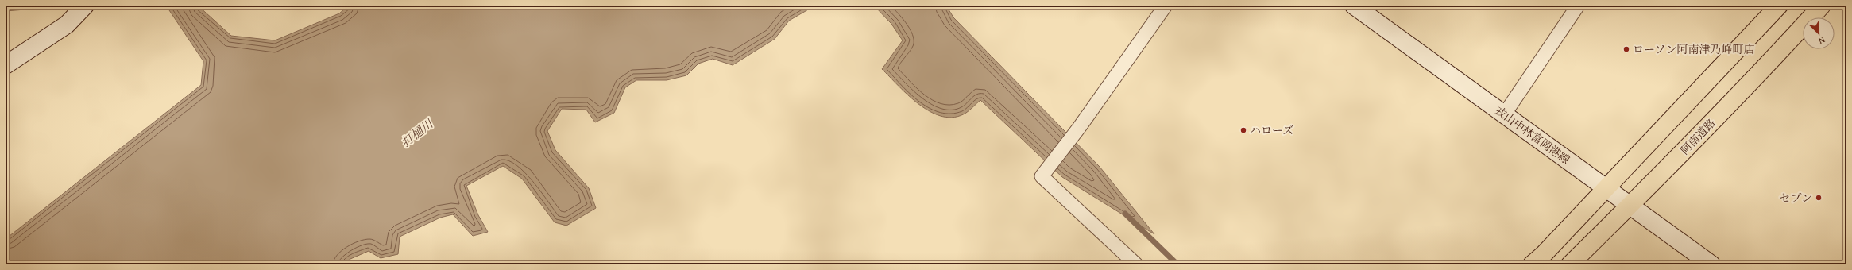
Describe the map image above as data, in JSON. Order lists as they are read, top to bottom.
{
  "streets": {
    "highway": ["阿南道路"],
    "main road": ["戎山中林富岡港線"]
  },
  "crossings": [
    ["戎山中林富岡港線", "阿南道路"]
  ],
  "water": ["打樋川"],
  "places": ["ローソン阿南津乃峰町店", "ハローズ", "セブン"],
  "north": "bottom right"
}
